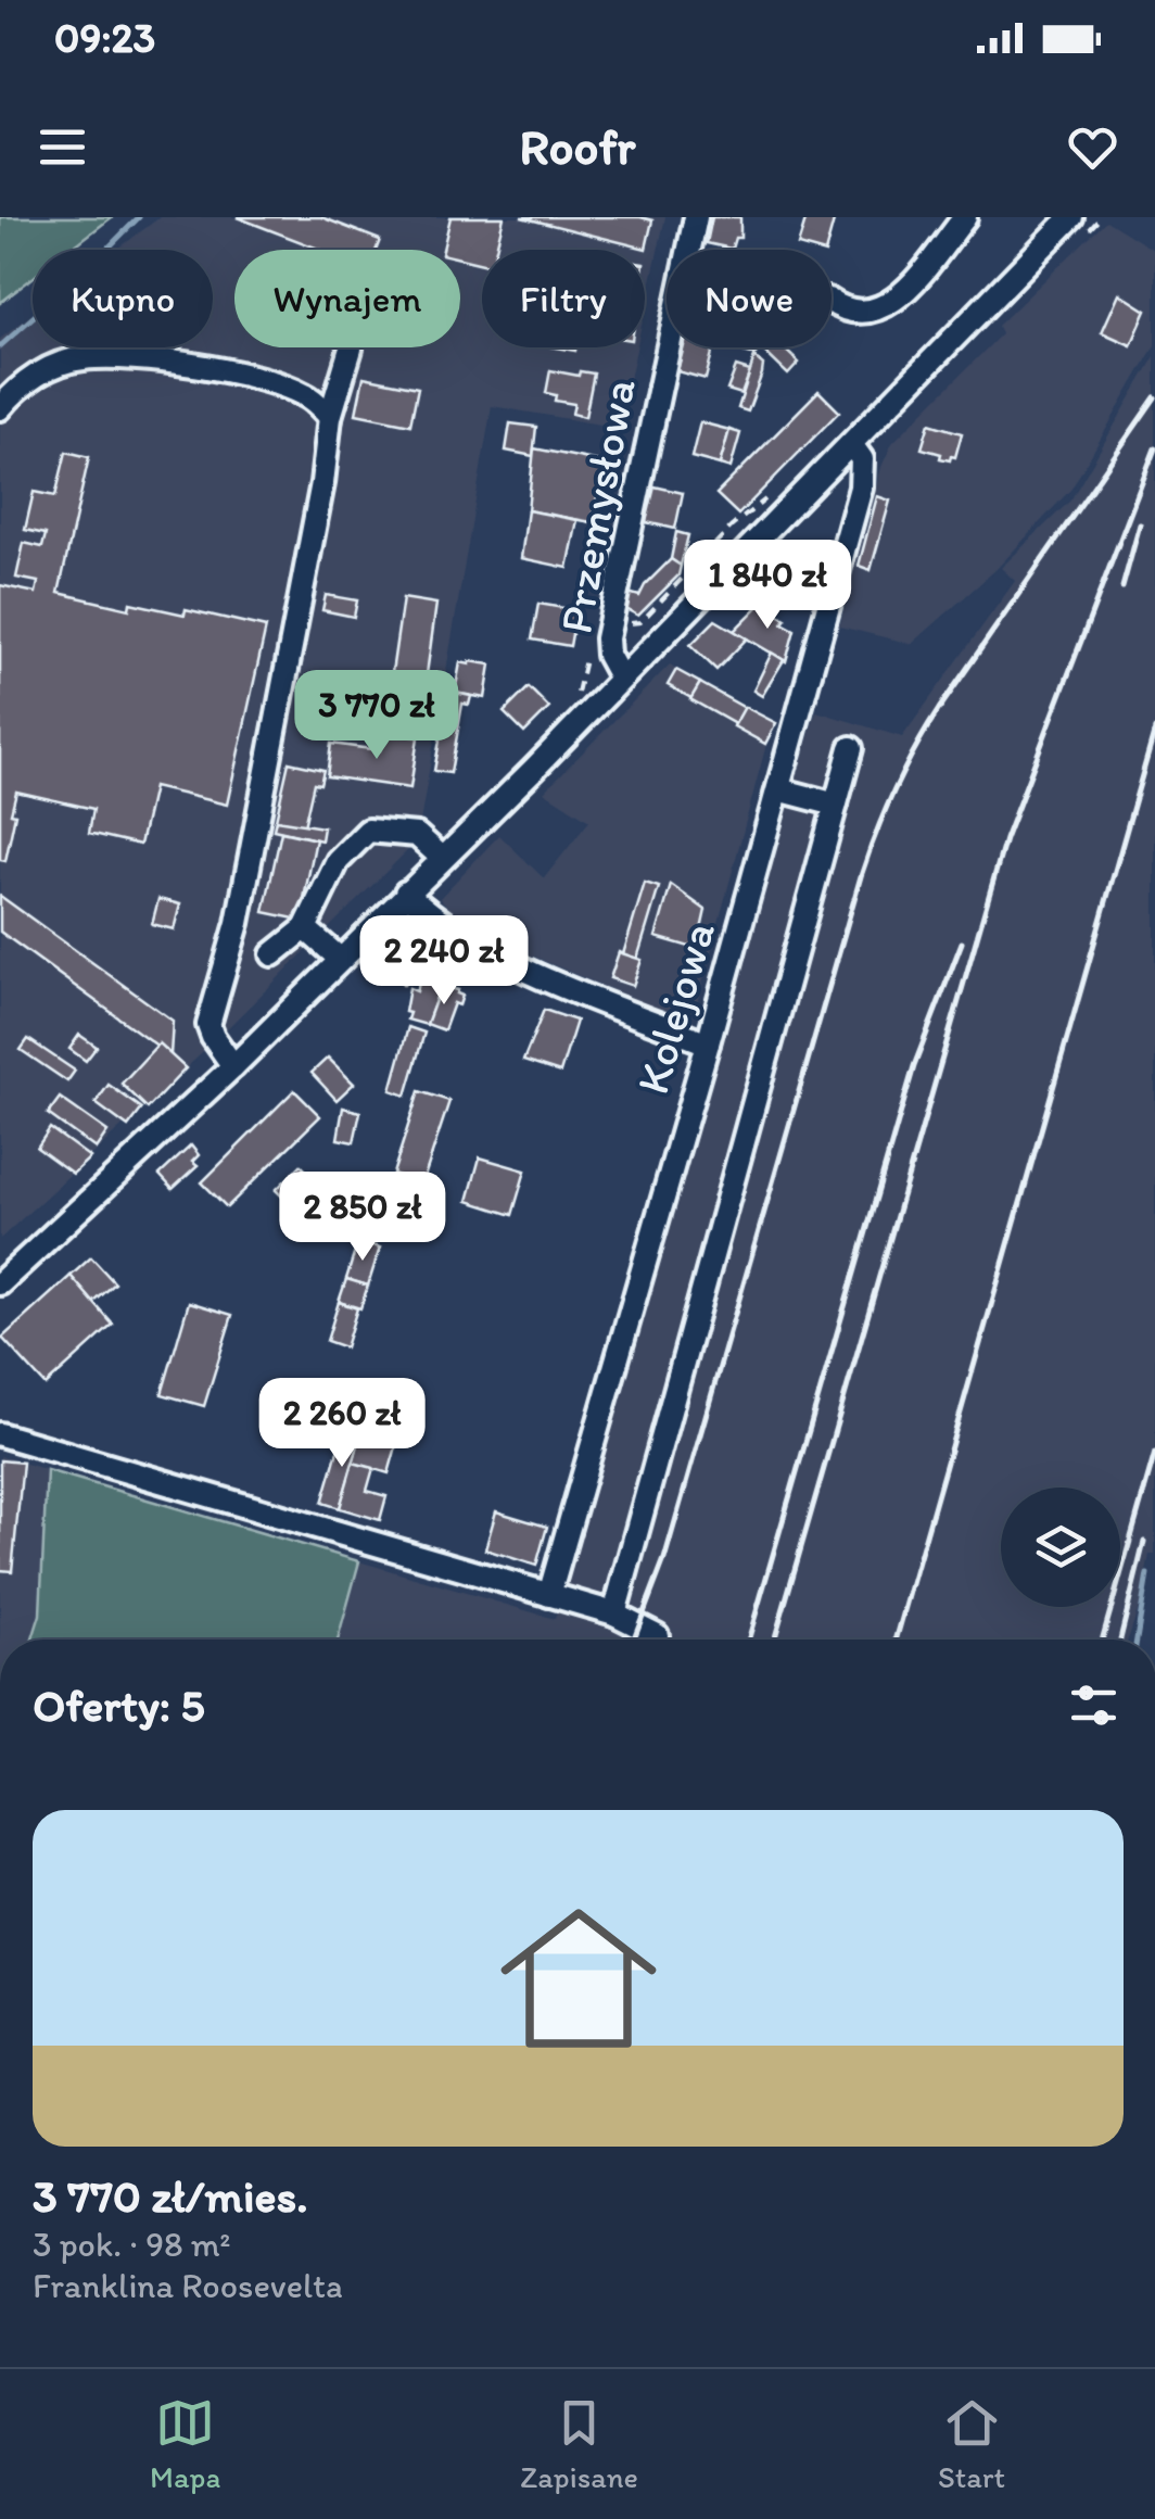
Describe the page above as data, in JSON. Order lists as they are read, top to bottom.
{
  "streets": {
    "street": ["Przemysłowa", "Kolejowa"]
  },
  "page": {
    "status": "09:23",
    "header": "Roofr",
    "chip": [
      "Kupno",
      "Wynajem",
      "Filtry",
      "Nowe"
    ],
    "price": [
      "1 840 zł",
      "3 770 zł",
      "2 240 zł",
      "2 850 zł",
      "2 260 zł"
    ],
    "heading": "Oferty: 5",
    "list": [
      {
        "name": "3 770 zł/mies.",
        "note": "3 pok. · 98 m² · Franklina Roosevelta"
      }
    ],
    "tabs": ["Mapa", "Zapisane", "Start"]
  }
}
